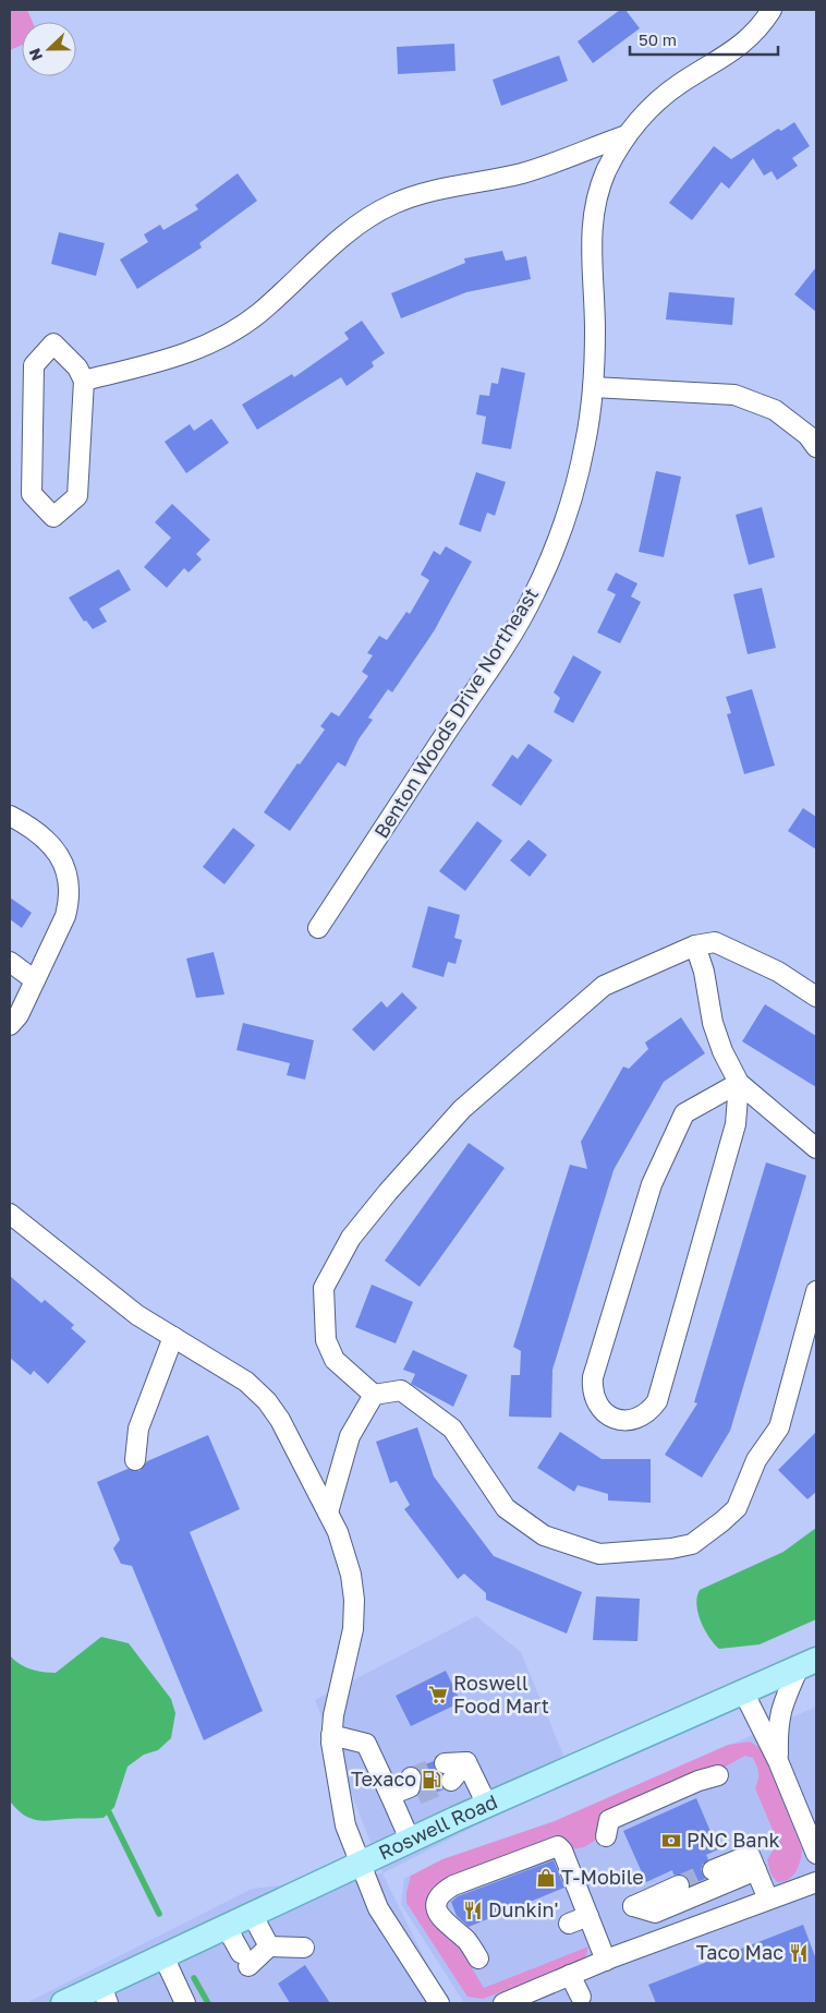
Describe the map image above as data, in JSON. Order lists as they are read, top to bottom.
{
  "streets": {
    "main road": ["Roswell Road"],
    "street": ["Benton Woods Drive Northeast"]
  },
  "places": {
    "supermarket": ["Roswell Food Mart"],
    "fuel station": ["Texaco"],
    "bank": ["PNC Bank"],
    "shop": ["T-Mobile"],
    "restaurant": ["Dunkin'", "Taco Mac"]
  },
  "scale_bar": "50 m",
  "north": "left"
}
